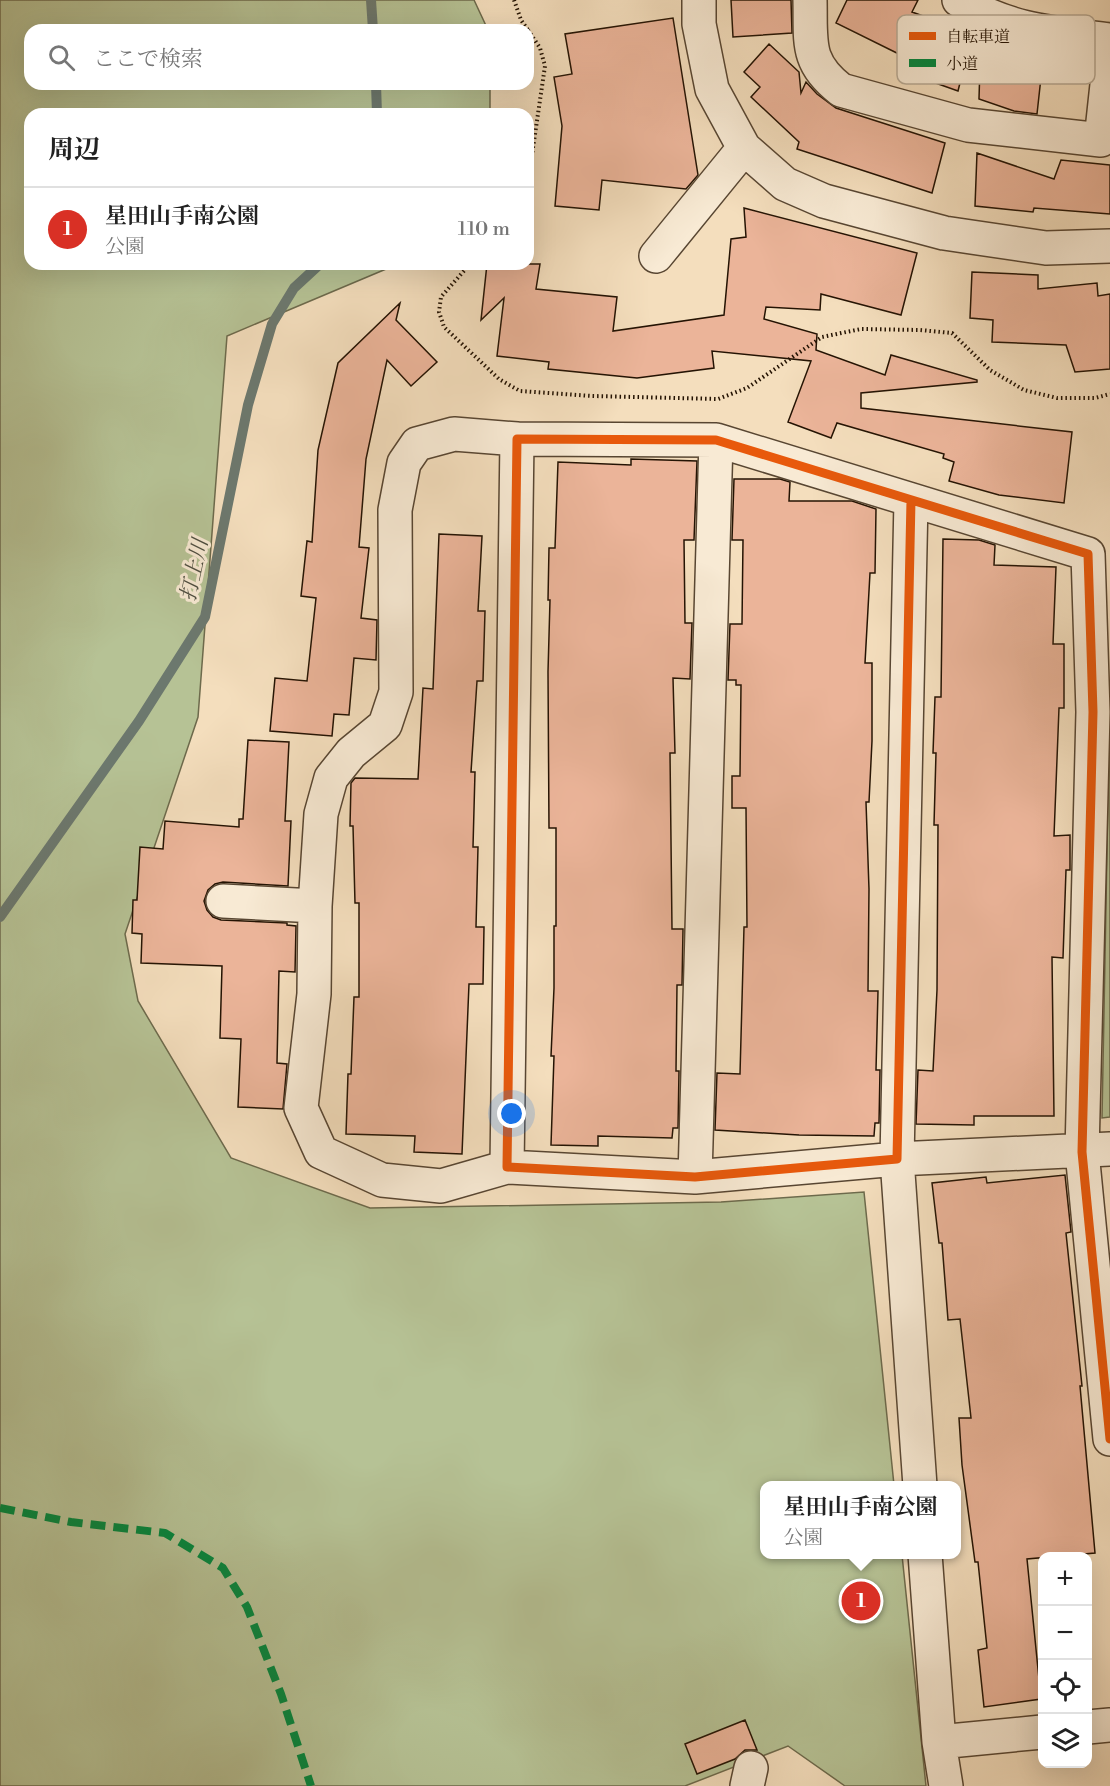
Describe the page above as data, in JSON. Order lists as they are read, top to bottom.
{
  "water": ["打上川"],
  "legend": ["自転車道", "小道"],
  "page": {
    "search": "ここで検索",
    "heading": "周辺",
    "list": [
      {
        "mark": "1",
        "name": "星田山手南公園",
        "note": "公園",
        "value": "110 m"
      }
    ],
    "popup": ["星田山手南公園", "公園"],
    "map_buttons": ["+", "−"],
    "pins": "1"
  }
}
